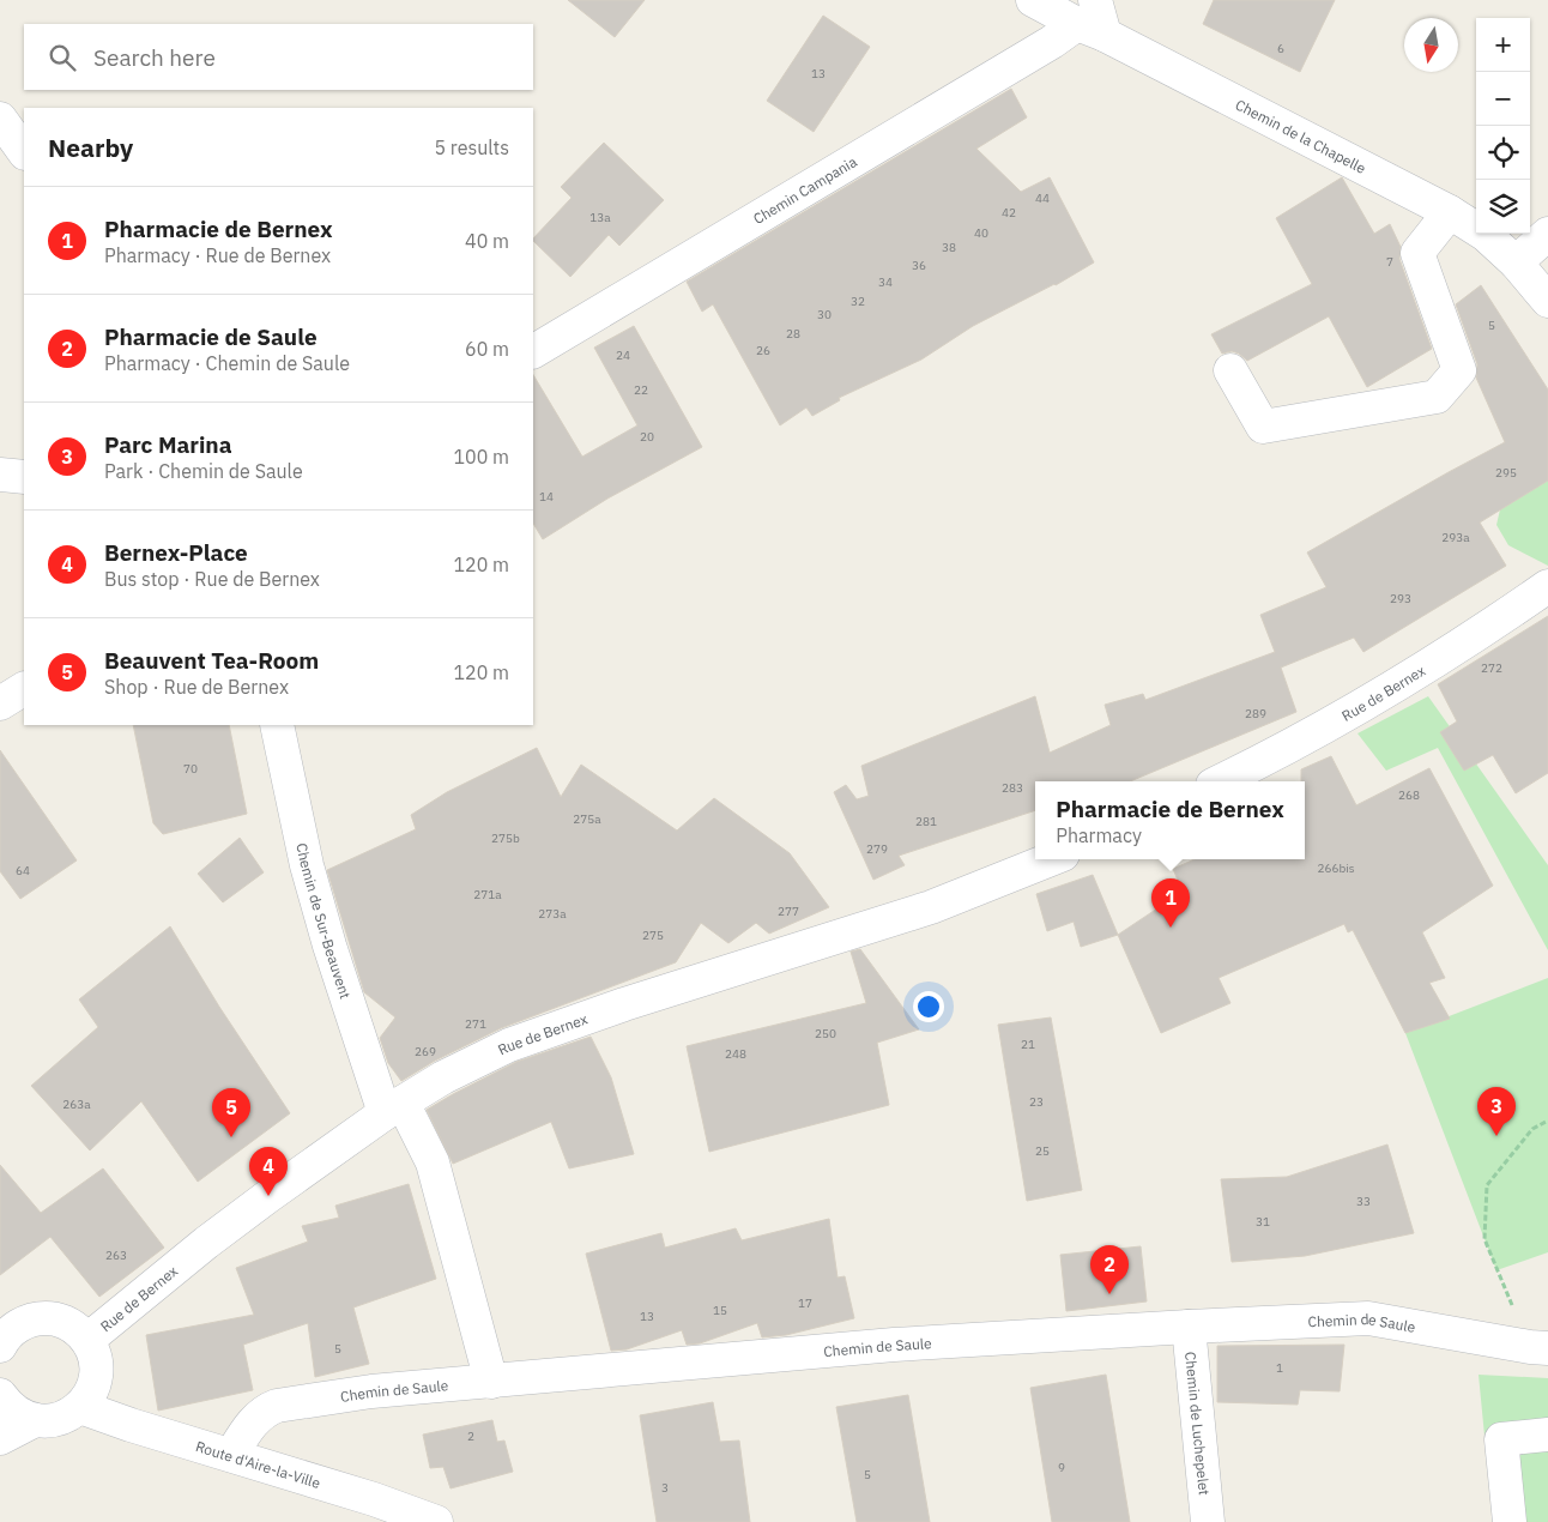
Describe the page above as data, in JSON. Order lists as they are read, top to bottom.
{
  "streets": {
    "street": [
      "Chemin de la Chapelle",
      "Chemin Campania",
      "Rue de Bernex",
      "Chemin de Sur-Beauvent",
      "Chemin de Saule",
      "Chemin de Luchepelet",
      "Route d'Aire-la-Ville"
    ]
  },
  "crossings": [
    ["Chemin de la Chapelle", "Chemin Campania"],
    ["Rue de Bernex", "Chemin de Sur-Beauvent"],
    ["Chemin de Sur-Beauvent", "Chemin de Saule"],
    ["Chemin de Saule", "Chemin de Luchepelet"],
    ["Chemin de Saule", "Route d'Aire-la-Ville"]
  ],
  "house_numbers": [
    "6",
    "13",
    "44",
    "42",
    "13a",
    "40",
    "38",
    "7",
    "36",
    "34",
    "32",
    "30",
    "5",
    "28",
    "26",
    "24",
    "22",
    "20",
    "295",
    "14",
    "293a",
    "293",
    "272",
    "289",
    "70",
    "283",
    "268",
    "275a",
    "281",
    "275b",
    "279",
    "266bis",
    "64",
    "271a",
    "277",
    "273a",
    "275",
    "271",
    "250",
    "21",
    "269",
    "248",
    "23",
    "263a",
    "25",
    "33",
    "31",
    "263",
    "17",
    "15",
    "13",
    "5",
    "1",
    "2",
    "9",
    "5",
    "3"
  ],
  "north": "bottom",
  "page": {
    "map_buttons": ["+", "−"],
    "search": "Search here",
    "heading": ["Nearby", "5 results"],
    "list": [
      {
        "mark": "1",
        "name": "Pharmacie de Bernex",
        "note": "Pharmacy · Rue de Bernex",
        "value": "40 m"
      },
      {
        "mark": "2",
        "name": "Pharmacie de Saule",
        "note": "Pharmacy · Chemin de Saule",
        "value": "60 m"
      },
      {
        "mark": "3",
        "name": "Parc Marina",
        "note": "Park · Chemin de Saule",
        "value": "100 m"
      },
      {
        "mark": "4",
        "name": "Bernex-Place",
        "note": "Bus stop · Rue de Bernex",
        "value": "120 m"
      },
      {
        "mark": "5",
        "name": "Beauvent Tea-Room",
        "note": "Shop · Rue de Bernex",
        "value": "120 m"
      }
    ],
    "popup": ["Pharmacie de Bernex", "Pharmacy"],
    "pins": [
      "1",
      "3",
      "5",
      "4",
      "2"
    ]
  }
}
